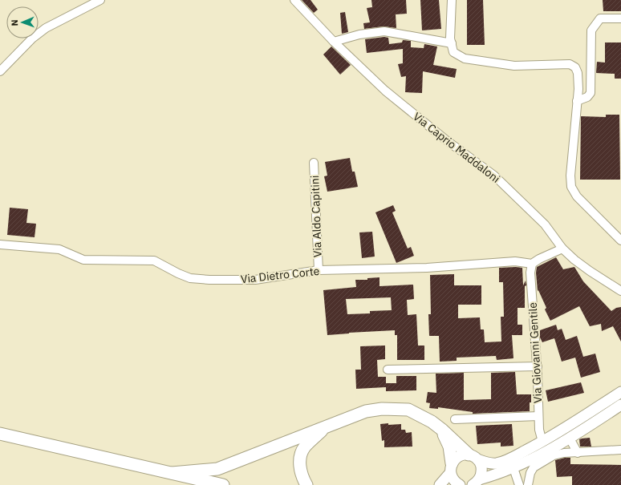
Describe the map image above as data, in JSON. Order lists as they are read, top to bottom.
{
  "streets": {
    "street": [
      "Via Caprio Maddaloni",
      "Via Aldo Capitini",
      "Via Dietro Corte",
      "Via Giovanni Gentile"
    ]
  },
  "crossings": [
    ["Via Aldo Capitini", "Via Dietro Corte"],
    ["Via Dietro Corte", "Via Giovanni Gentile"]
  ],
  "north": "left"
}
